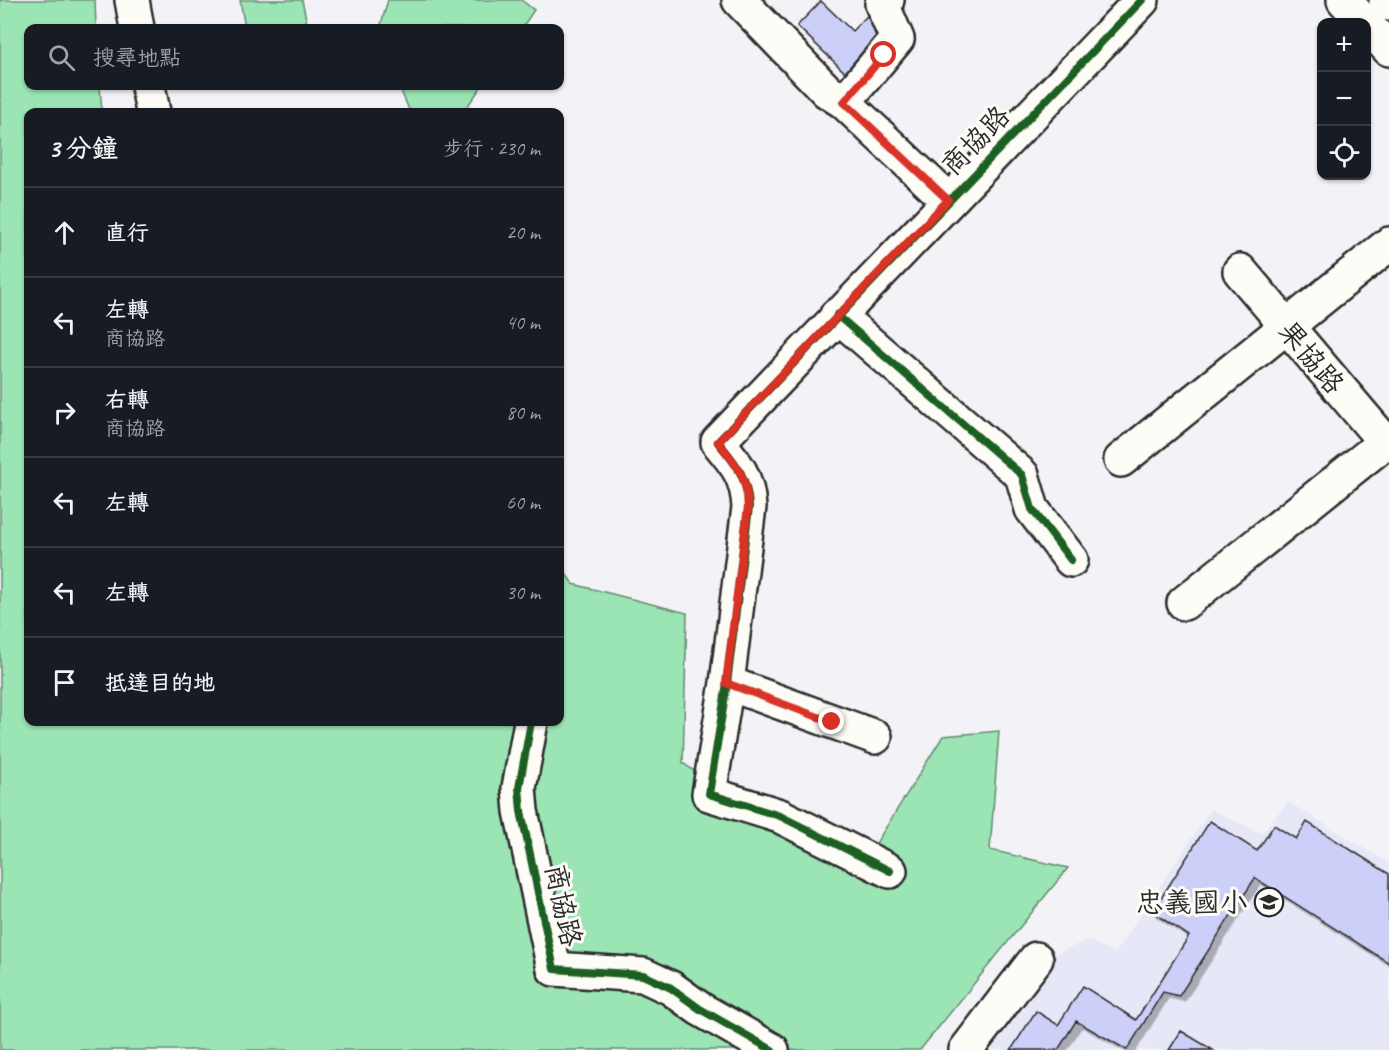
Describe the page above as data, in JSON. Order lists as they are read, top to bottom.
{
  "streets": {
    "street": ["商協路", "果協路"]
  },
  "places": {
    "school or university": ["忠義國小"]
  },
  "page": {
    "map_buttons": ["+", "−"],
    "search": "搜尋地點",
    "heading": ["3 分鐘", "步行 · 230 m"],
    "list": [
      ["直行", "20 m"],
      ["左轉", "商協路", "40 m"],
      ["右轉", "商協路", "80 m"],
      ["左轉", "60 m"],
      ["左轉", "30 m"],
      "抵達目的地"
    ]
  }
}
